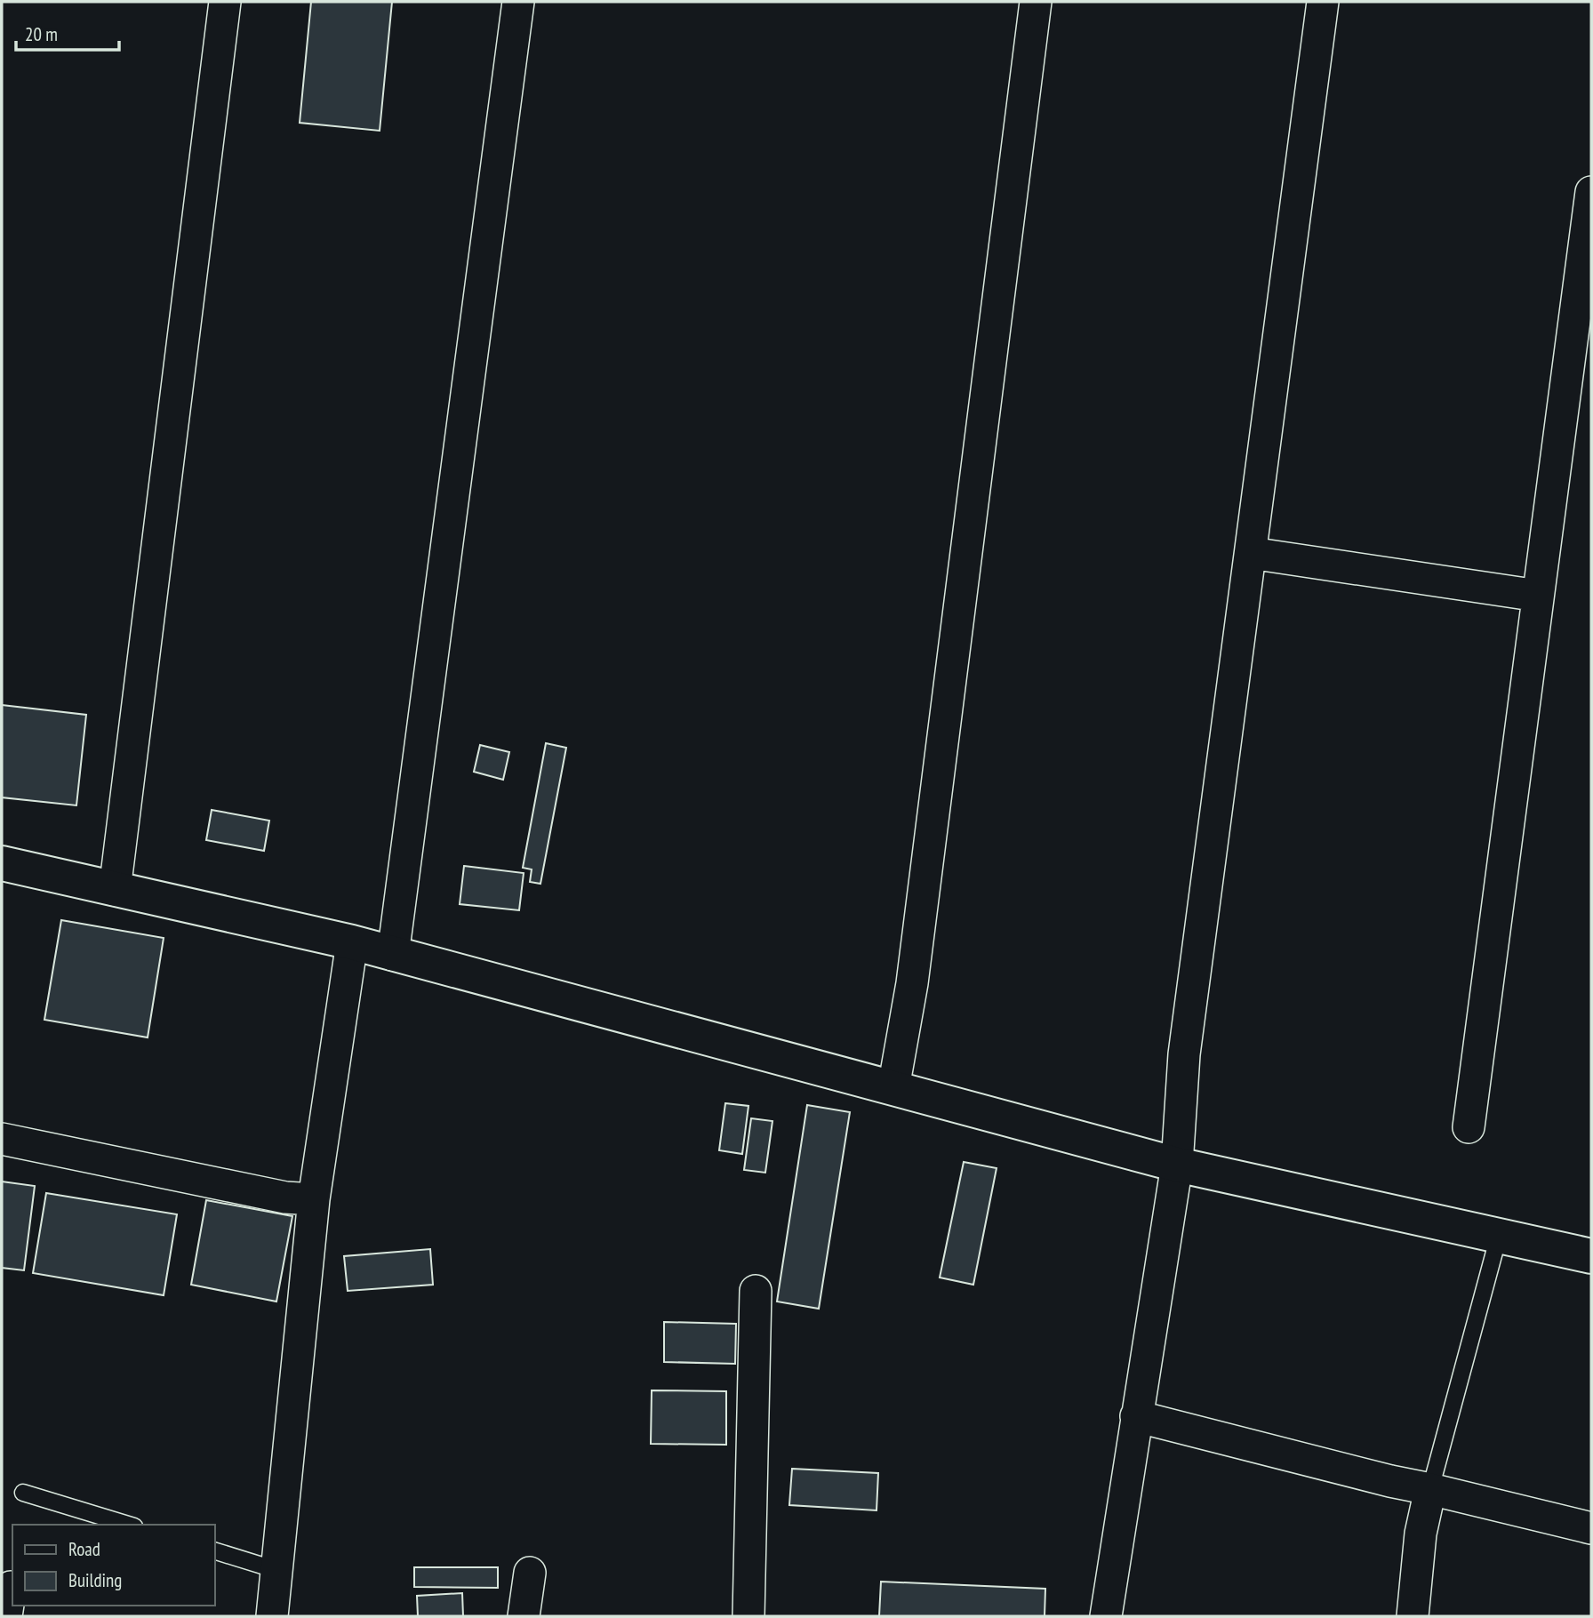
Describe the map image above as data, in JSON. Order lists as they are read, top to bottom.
{
  "legend": ["Road", "Building"],
  "scale_bar": "20 m"
}
